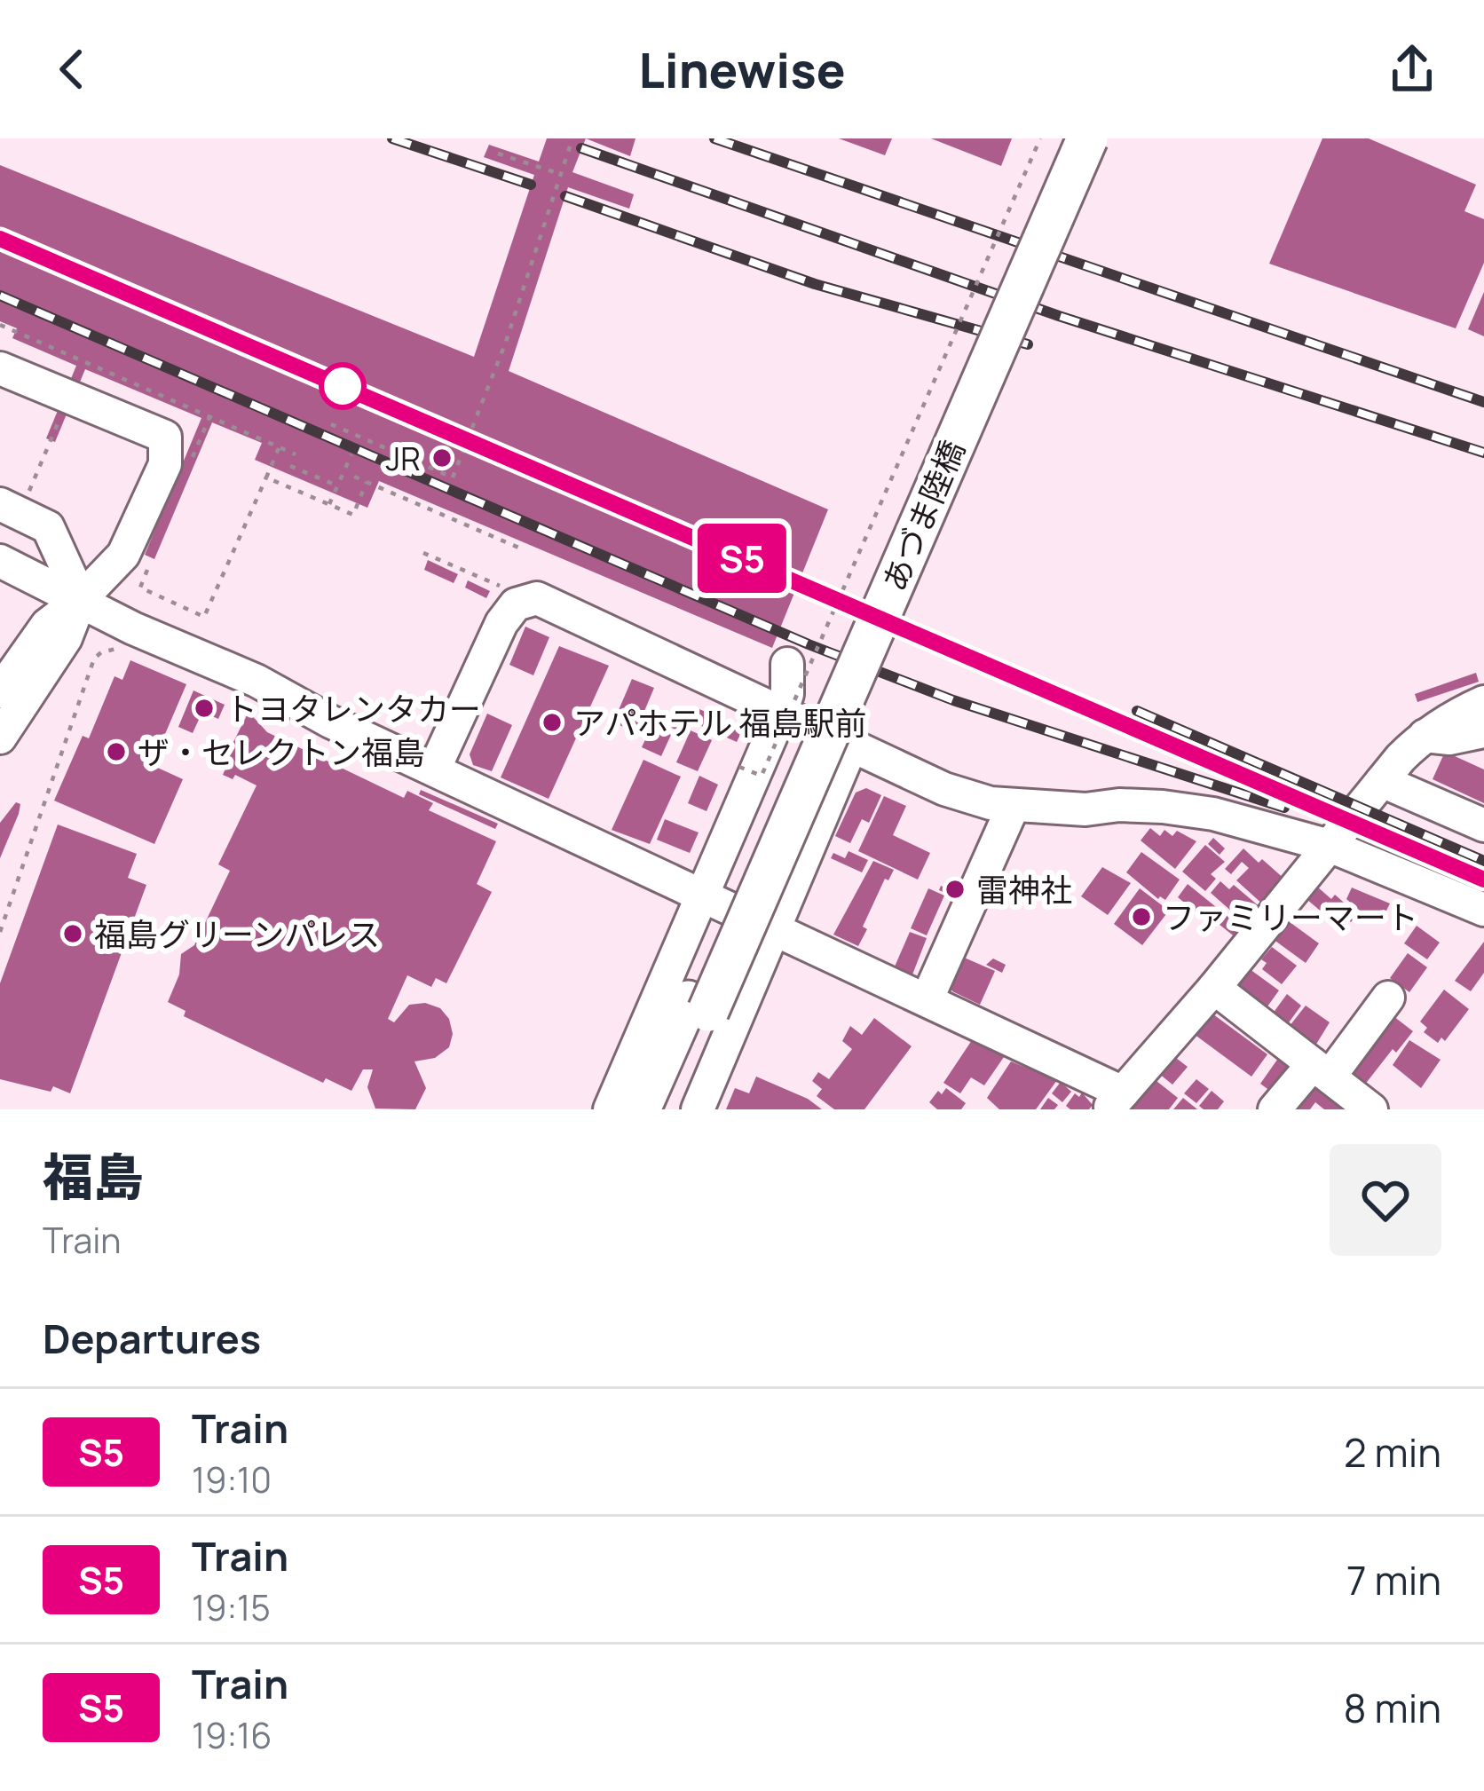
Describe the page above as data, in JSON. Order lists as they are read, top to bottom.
{
  "streets": {
    "main road": ["あづま陸橋"]
  },
  "places": [
    "JR",
    "トヨタレンタカー",
    "アパホテル 福島駅前",
    "ザ・セレクトン福島",
    "雷神社",
    "ファミリーマート",
    "福島グリーンパレス"
  ],
  "page": {
    "header": "Linewise",
    "on_map": "S5",
    "heading": [
      ["福島", "Train"],
      "Departures"
    ],
    "list": [
      {
        "mark": "S5",
        "name": "Train",
        "note": "19:10",
        "value": "2 min"
      },
      {
        "mark": "S5",
        "name": "Train",
        "note": "19:15",
        "value": "7 min"
      },
      {
        "mark": "S5",
        "name": "Train",
        "note": "19:16",
        "value": "8 min"
      }
    ]
  }
}
